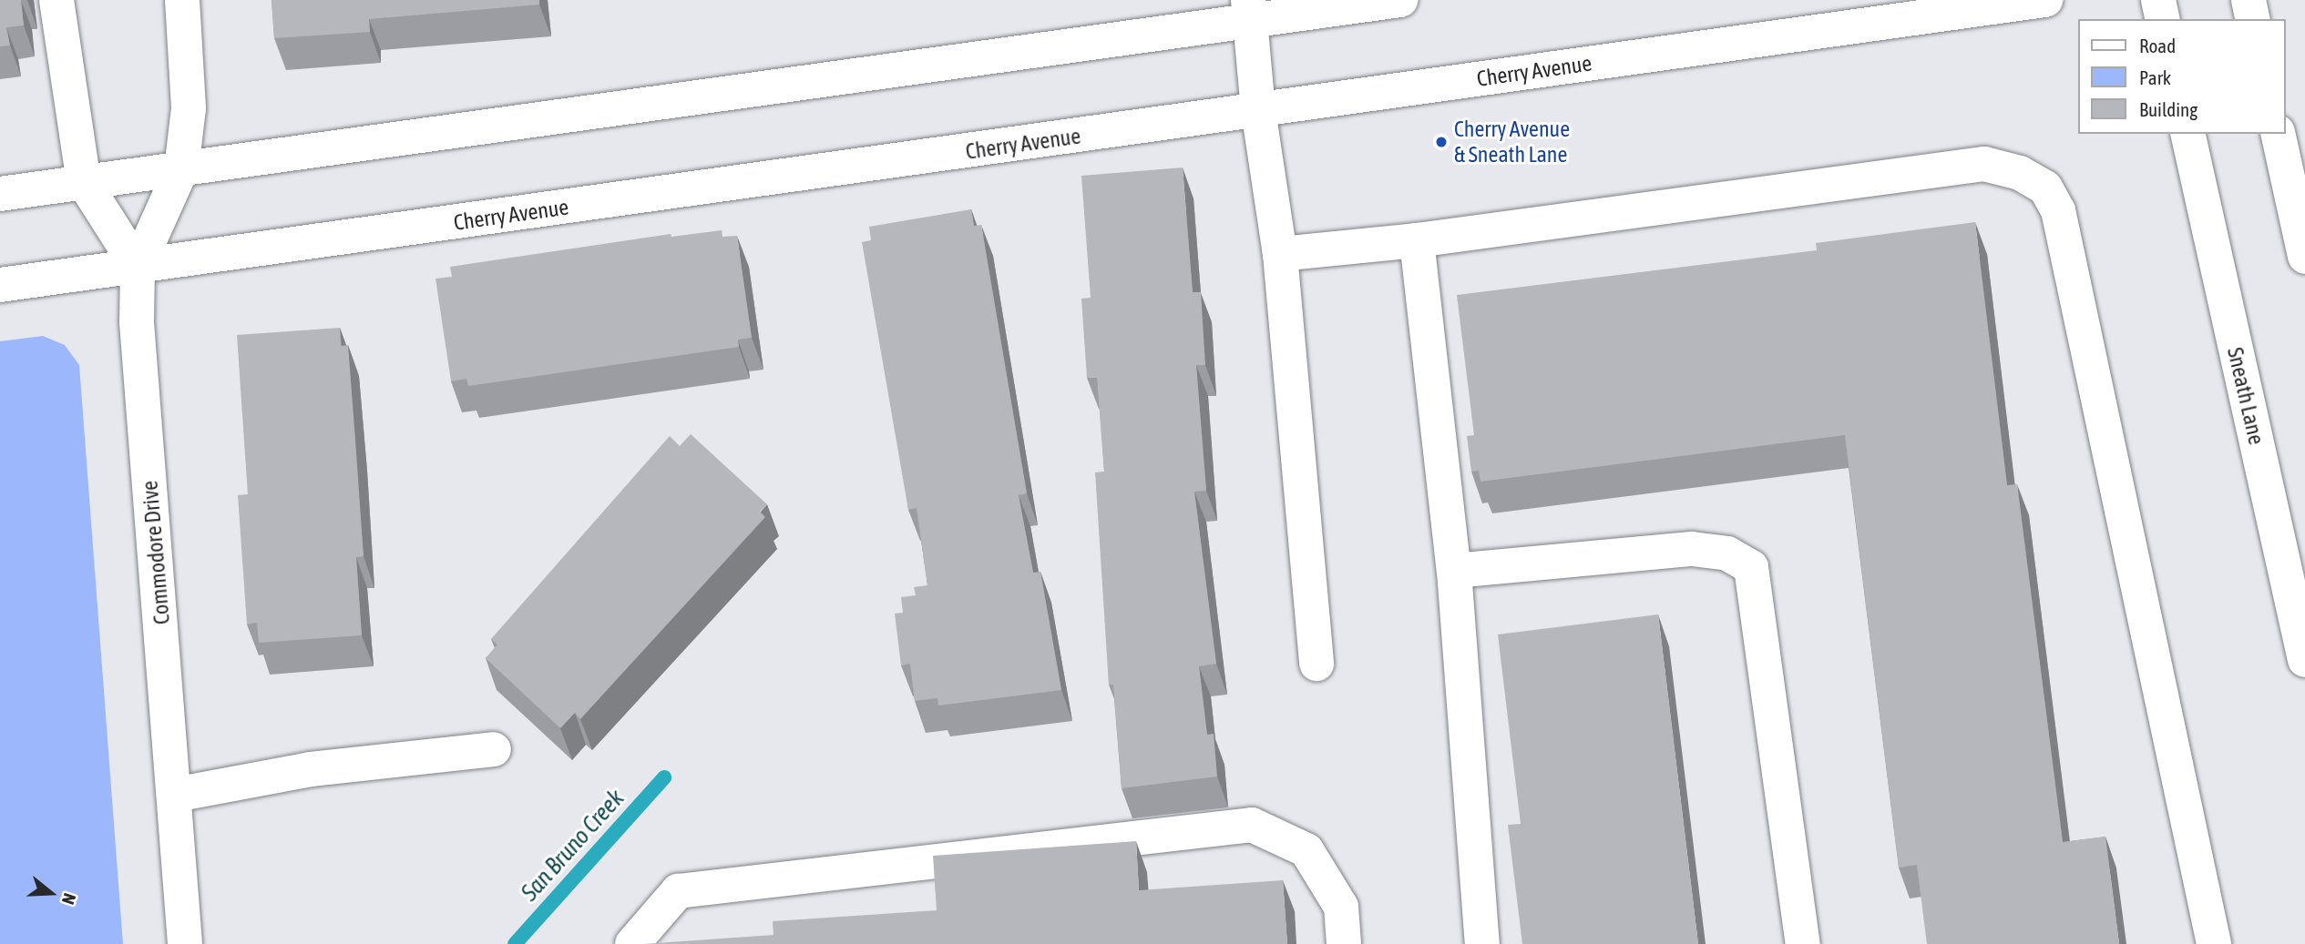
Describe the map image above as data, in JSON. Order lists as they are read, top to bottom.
{
  "streets": {
    "street": ["Cherry Avenue", "Sneath Lane", "Commodore Drive"]
  },
  "crossings": [
    ["Cherry Avenue", "Commodore Drive"]
  ],
  "water": ["San Bruno Creek"],
  "places": ["Cherry Avenue & Sneath Lane"],
  "legend": ["Road", "Park", "Building"],
  "north": "right"
}
